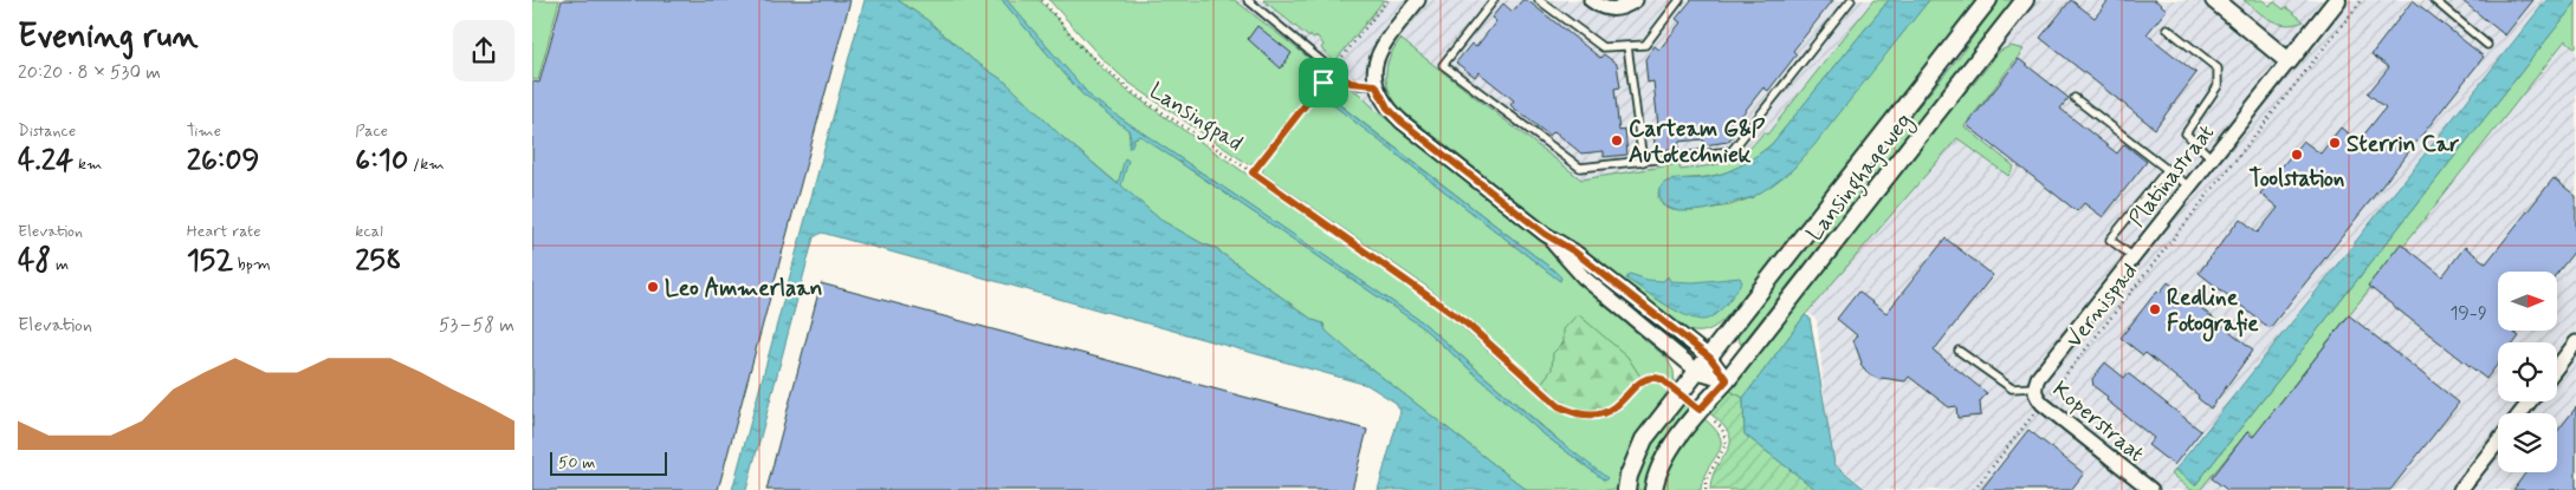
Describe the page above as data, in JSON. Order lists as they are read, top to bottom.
{
  "streets": {
    "street": ["Platinastraat", "Lansinghageweg", "Koperstraat"],
    "path": ["Lansingpad", "Vernispad"]
  },
  "crossings": [
    ["Lansingpad", "Lansinghageweg"],
    ["Platinastraat", "Koperstraat"],
    ["Vernispad", "Koperstraat"]
  ],
  "places": [
    "Carteam G&P Autotechniek",
    "Sterrin Car",
    "Toolstation",
    "Leo Ammerlaan",
    "Redline Fotografie"
  ],
  "house_numbers": ["19-9"],
  "scale_bar": "50 m",
  "north": "right",
  "page": {
    "heading": ["Evening run", "20:20 · 8 × 530 m"],
    "stats": [
      ["Distance", "4.24 km"],
      ["Time", "26:09"],
      ["Pace", "6:10 /km"],
      ["Elevation", "48 m"],
      ["Heart rate", "152 bpm"],
      ["kcal", "258"]
    ],
    "chart": ["Elevation", "53–58 m"],
    "scale": "50 m"
  }
}
